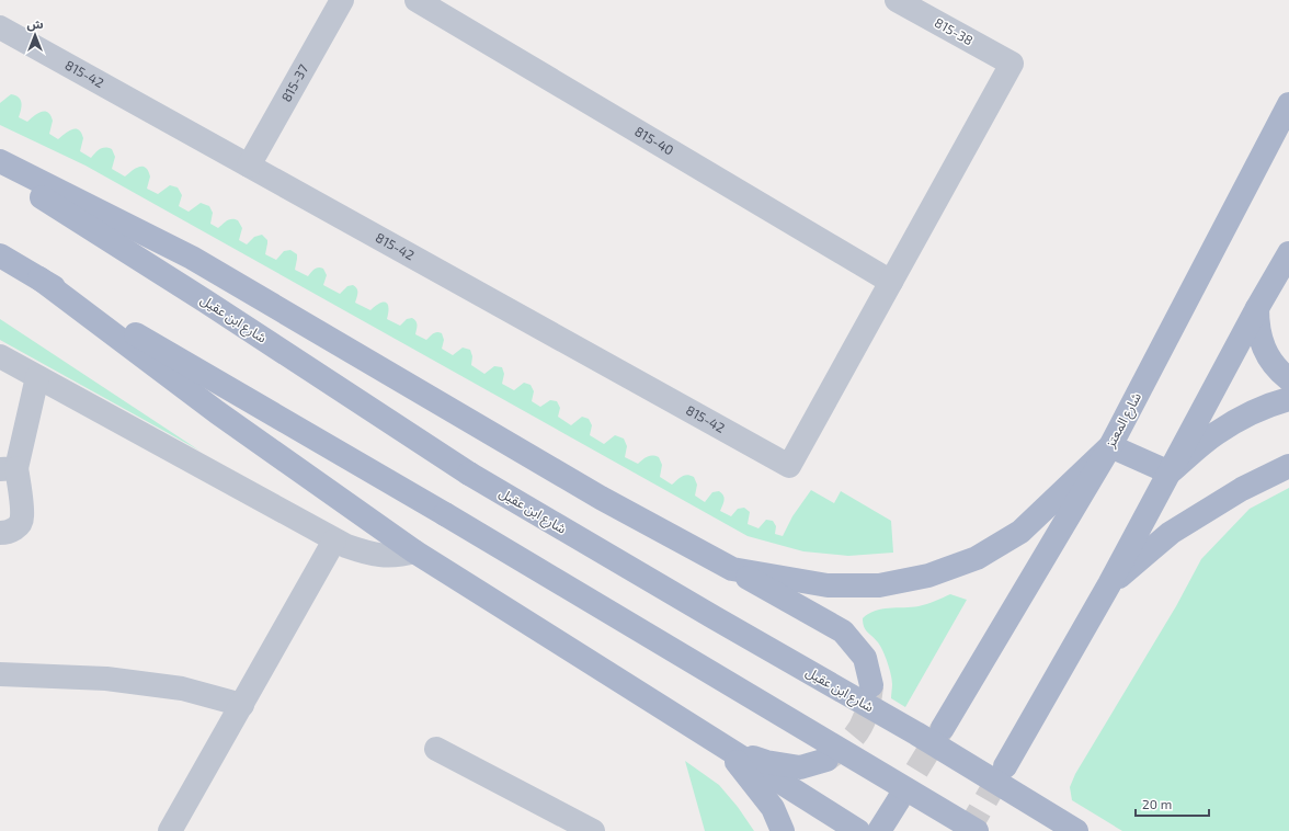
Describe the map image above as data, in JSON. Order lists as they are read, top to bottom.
{
  "streets": {
    "main road": ["شارع ابن عقيل", "شارع المعتز"],
    "street": [
      "815-38",
      "815-42",
      "815-37",
      "815-40"
    ]
  },
  "crossings": [
    ["815-38", "815-42"],
    ["815-38", "815-40"],
    ["815-42", "815-37"],
    ["815-42", "815-40"]
  ],
  "scale_bar": "20 m",
  "north": "top"
}
